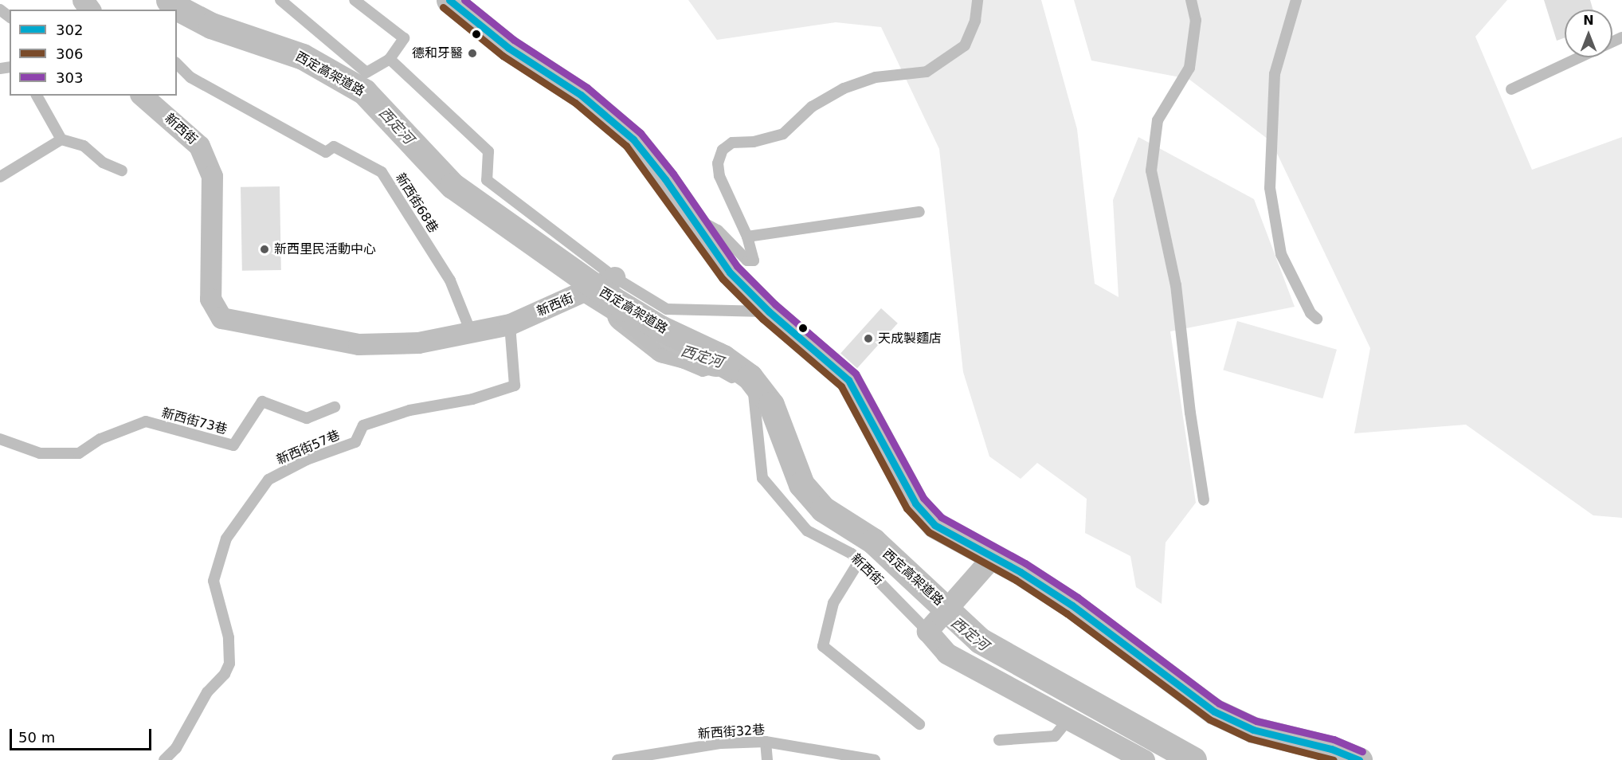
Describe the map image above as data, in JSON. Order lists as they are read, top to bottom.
{
  "streets": {
    "street": ["西定高架道路", "新西街"],
    "lane": [
      "新西街68巷",
      "新西街73巷",
      "新西街57巷",
      "新西街32巷"
    ]
  },
  "crossings": [
    ["新西街", "新西街68巷"],
    ["新西街", "新西街57巷"]
  ],
  "water": ["西定河"],
  "places": ["德和牙醫", "新西里民活動中心", "天成製麵店"],
  "lines": ["transit line 302", "transit line 303", "transit line 306"],
  "legend": ["302", "306", "303"],
  "scale_bar": "50 m",
  "north": "top"
}
